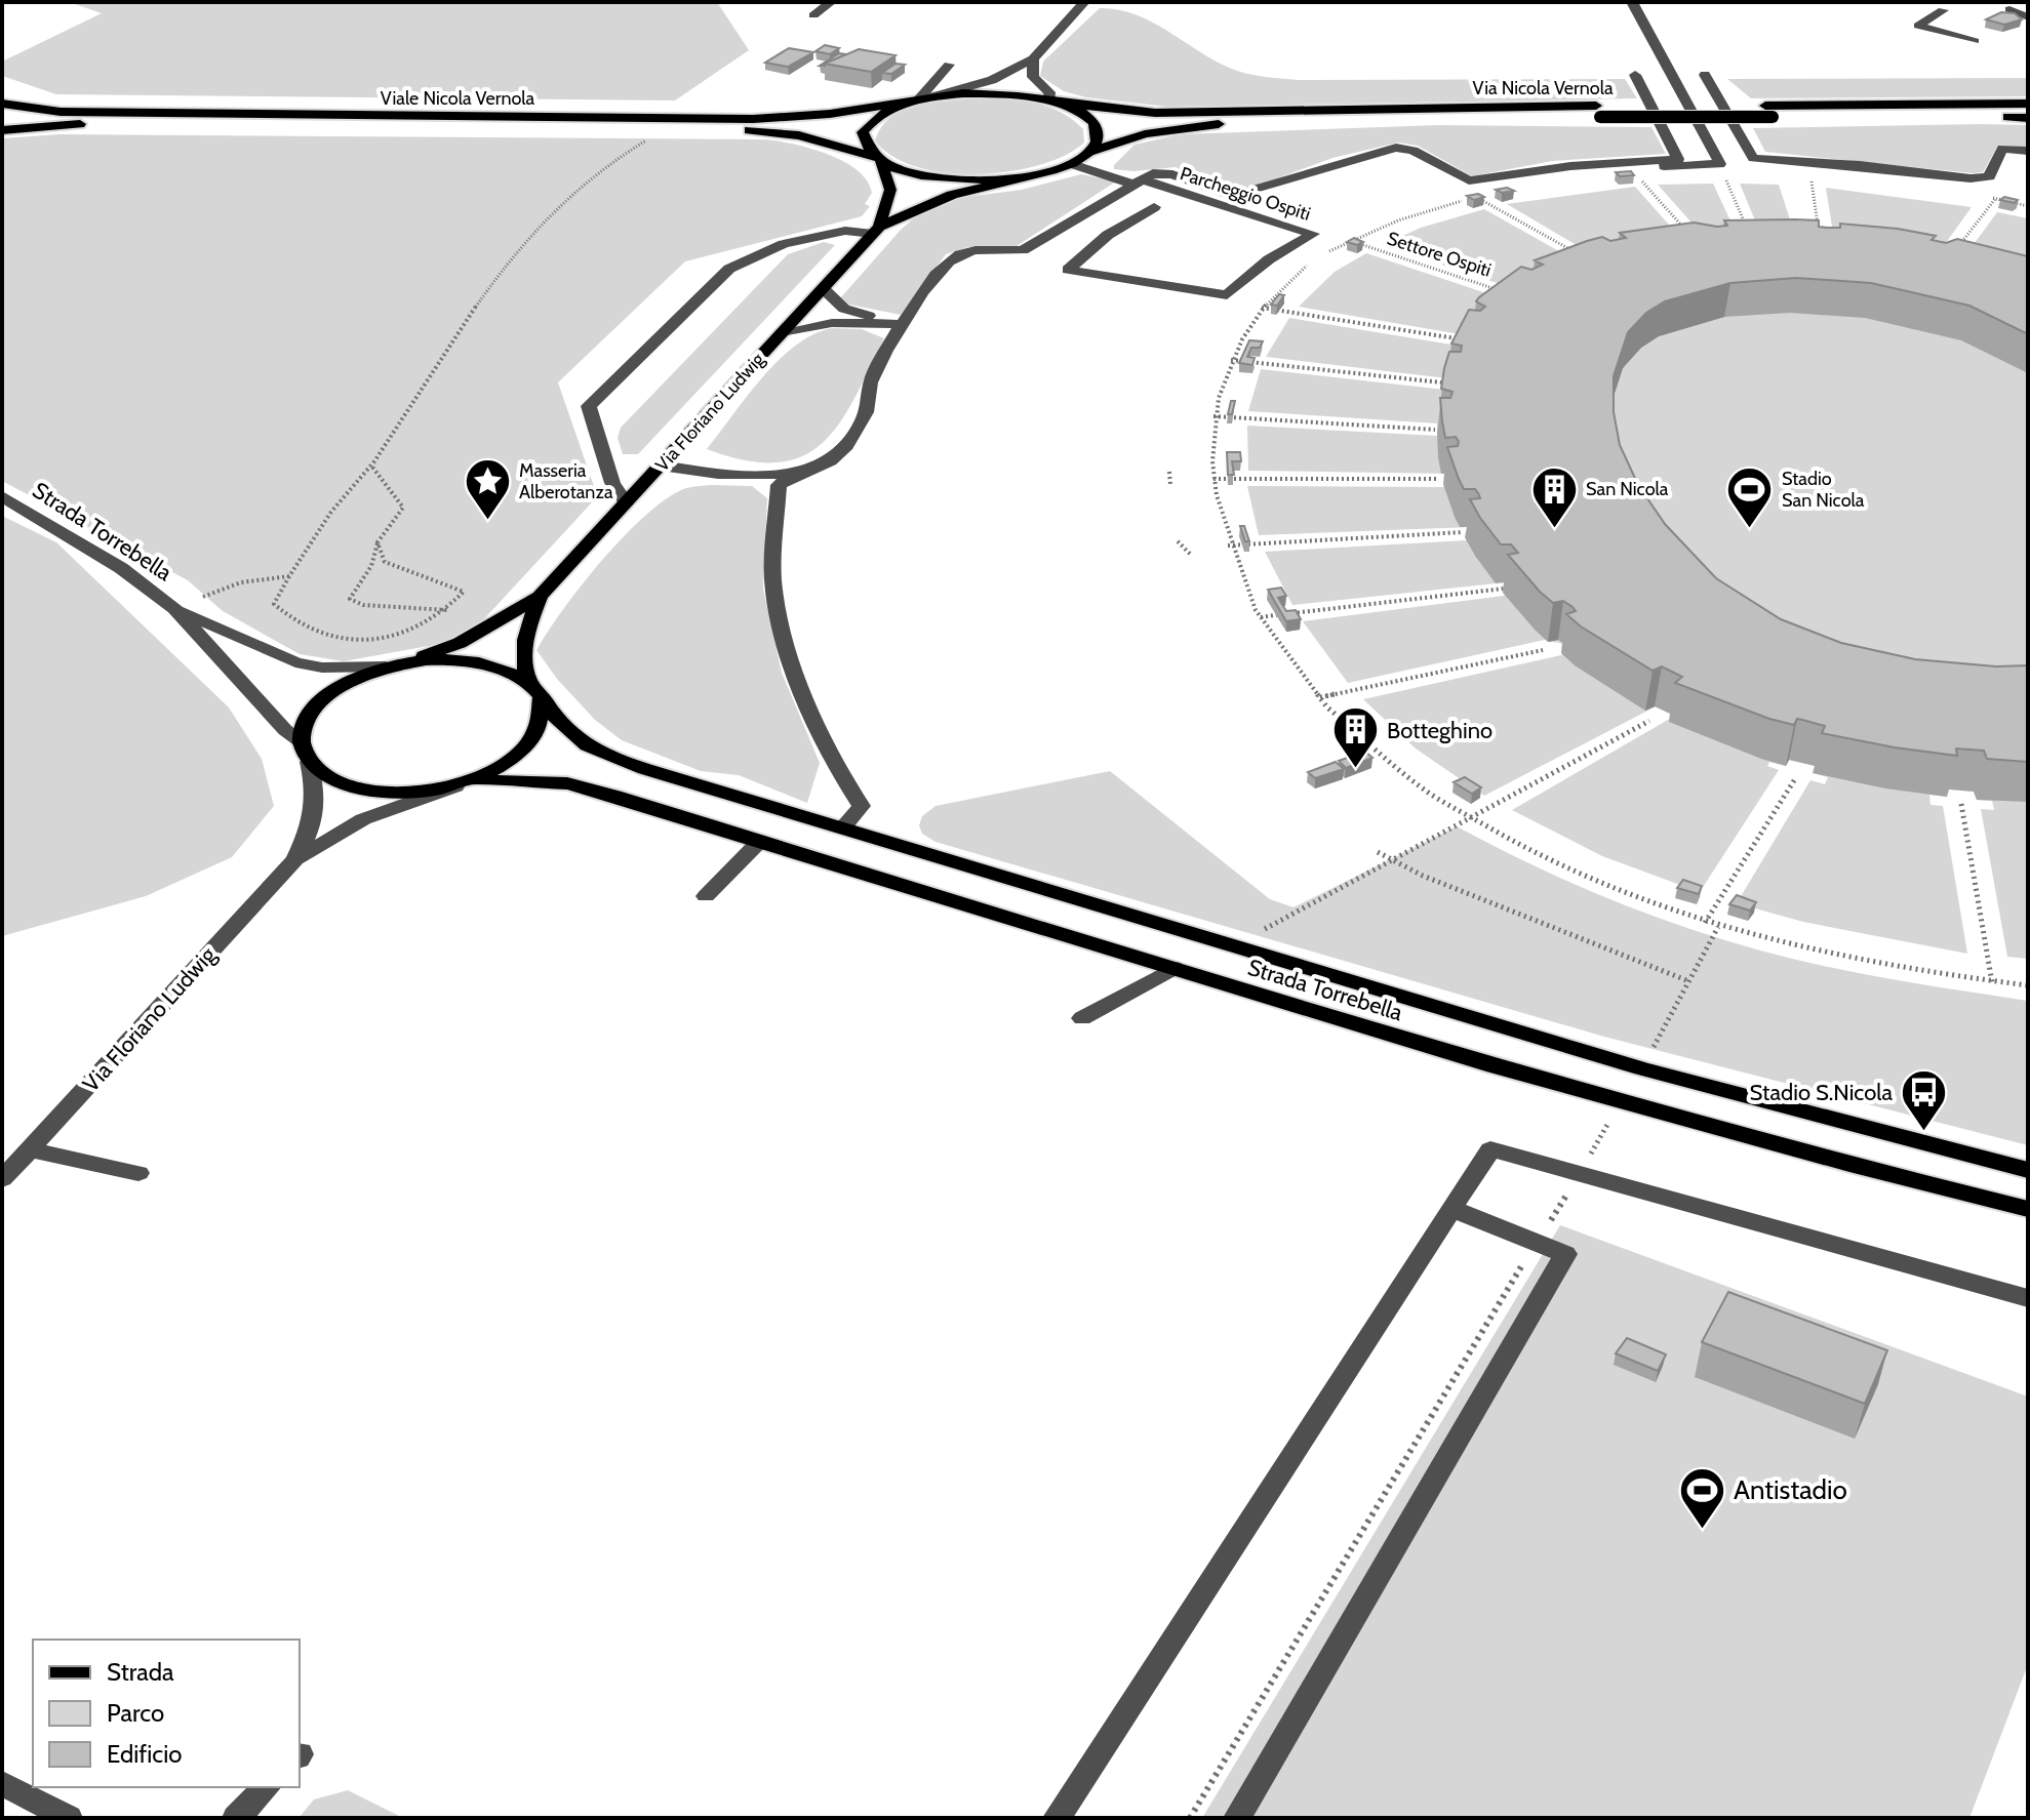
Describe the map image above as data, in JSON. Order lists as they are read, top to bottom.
{
  "streets": {
    "main road": [
      "Via Nicola Vernola",
      "Viale Nicola Vernola",
      "Via Floriano Ludwig",
      "Strada Torrebella"
    ],
    "street": ["Parcheggio Ospiti"],
    "path": ["Settore Ospiti"]
  },
  "crossings": [
    ["Via Nicola Vernola", "Viale Nicola Vernola"]
  ],
  "places": {
    "place": ["Masseria Alberotanza"],
    "building": ["San Nicola", "Botteghino"],
    "sports": ["Stadio San Nicola", "Antistadio"],
    "bus stop": ["Stadio S.Nicola"]
  },
  "legend": ["Strada", "Parco", "Edificio"]
}
